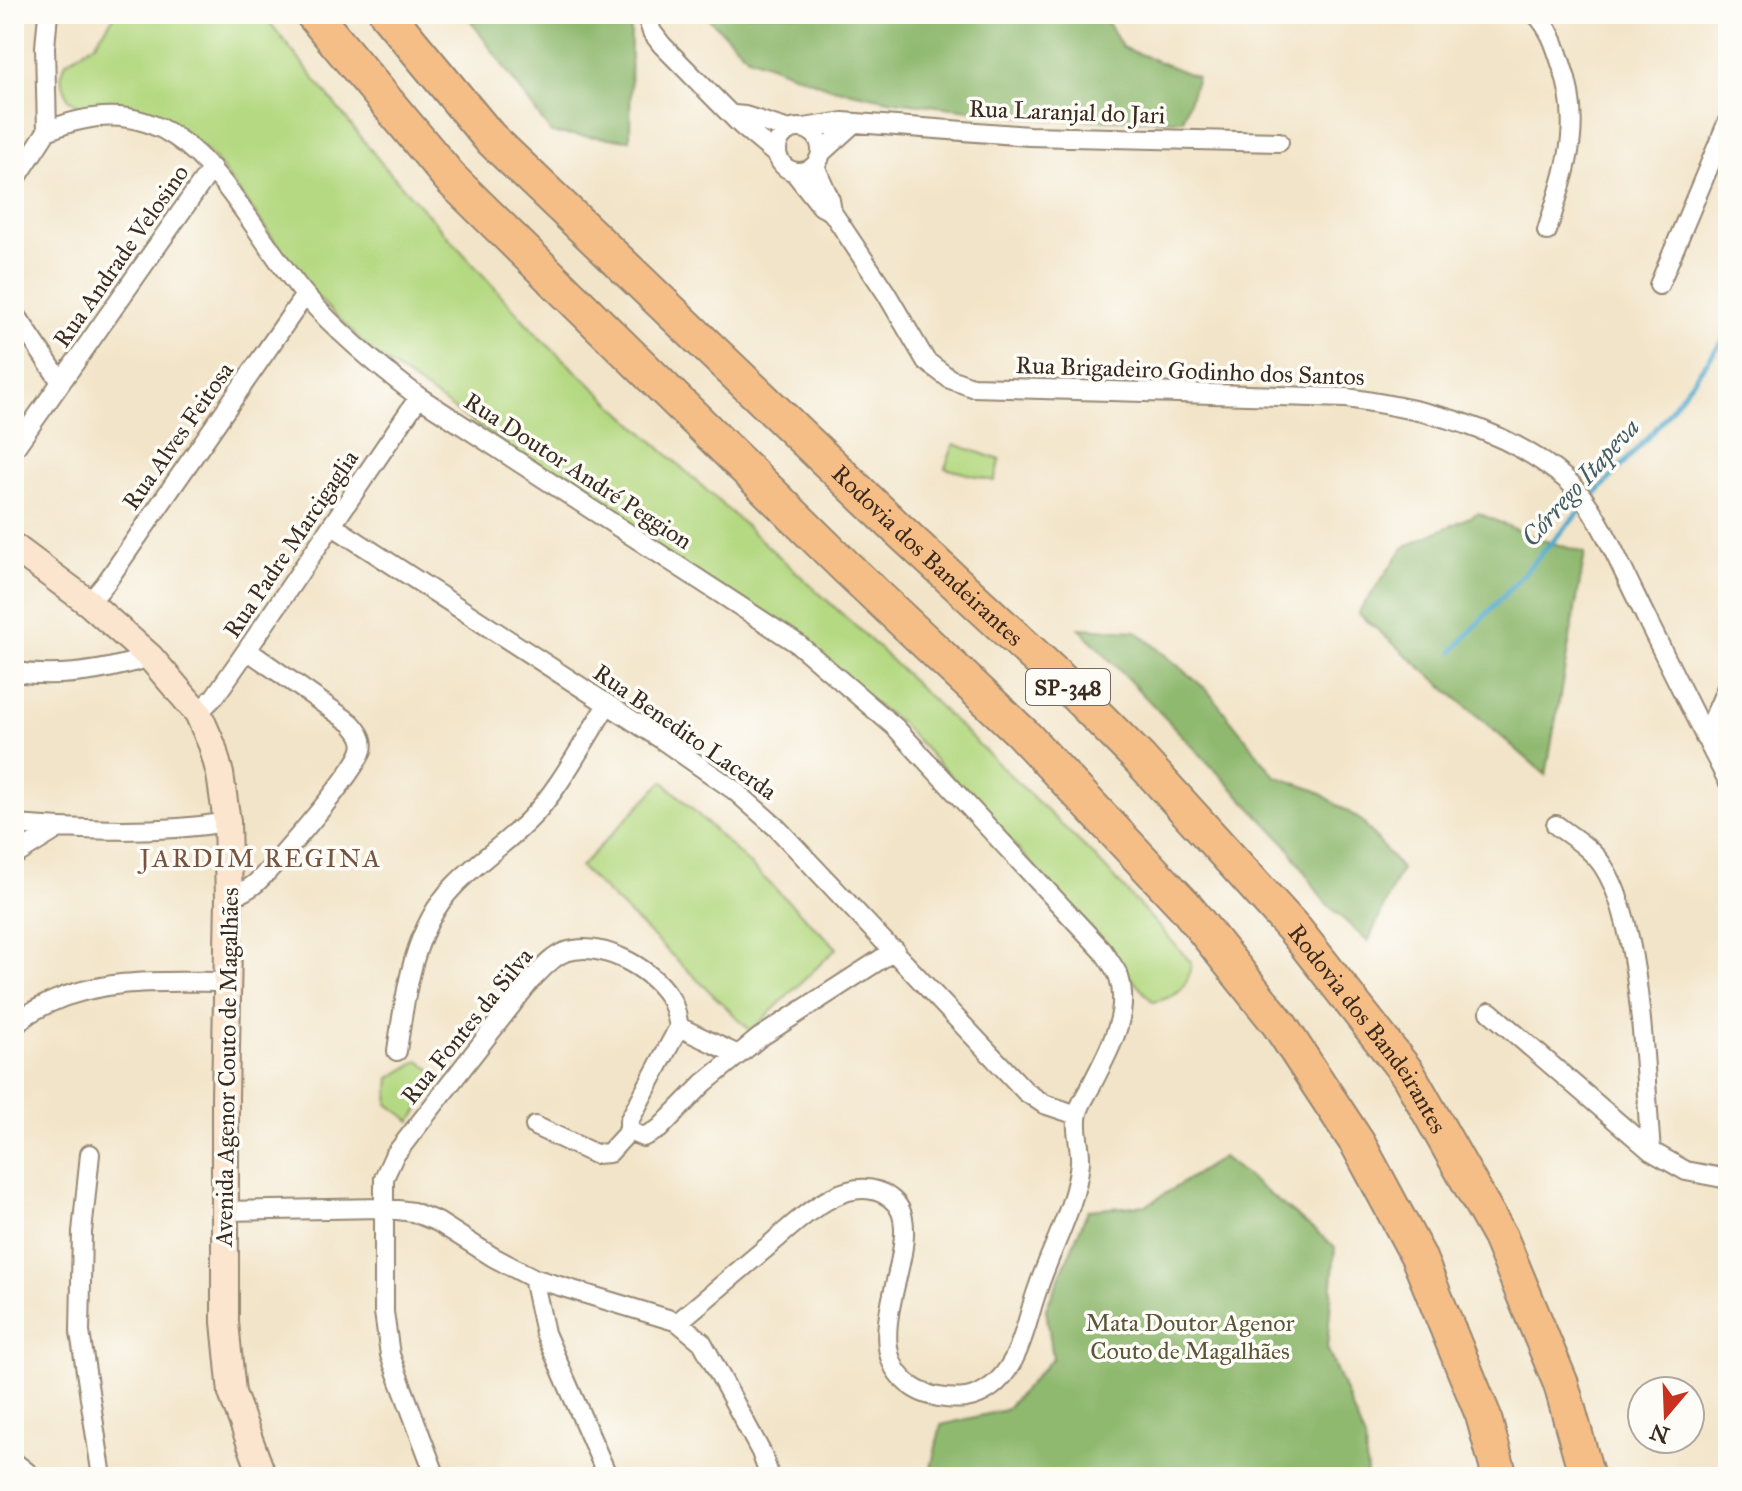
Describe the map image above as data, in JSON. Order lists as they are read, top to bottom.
{
  "streets": {
    "highway": ["Rodovia dos Bandeirantes", "SP-348"],
    "street": [
      "Rua Laranjal do Jari",
      "Rua Andrade Velosino",
      "Rua Brigadeiro Godinho dos Santos",
      "Rua Alves Feitosa",
      "Rua Doutor André Peggion",
      "Rua Padre Marcigaglia",
      "Rua Benedito Lacerda",
      "Rua Fontes da Silva",
      "Avenida Agenor Couto de Magalhães"
    ]
  },
  "crossings": [
    ["Rua Laranjal do Jari", "Rua Brigadeiro Godinho dos Santos"],
    ["Rua Andrade Velosino", "Rua Doutor André Peggion"],
    ["Rua Alves Feitosa", "Rua Doutor André Peggion"],
    ["Rua Alves Feitosa", "Avenida Agenor Couto de Magalhães"],
    ["Rua Doutor André Peggion", "Rua Padre Marcigaglia"],
    ["Rua Doutor André Peggion", "Rua Benedito Lacerda"],
    ["Rua Padre Marcigaglia", "Rua Benedito Lacerda"],
    ["Rua Padre Marcigaglia", "Avenida Agenor Couto de Magalhães"]
  ],
  "districts": ["JARDIM REGINA"],
  "water": ["Córrego Itapeva"],
  "parks": ["Mata Doutor Agenor Couto de Magalhães"],
  "north": "bottom"
}
